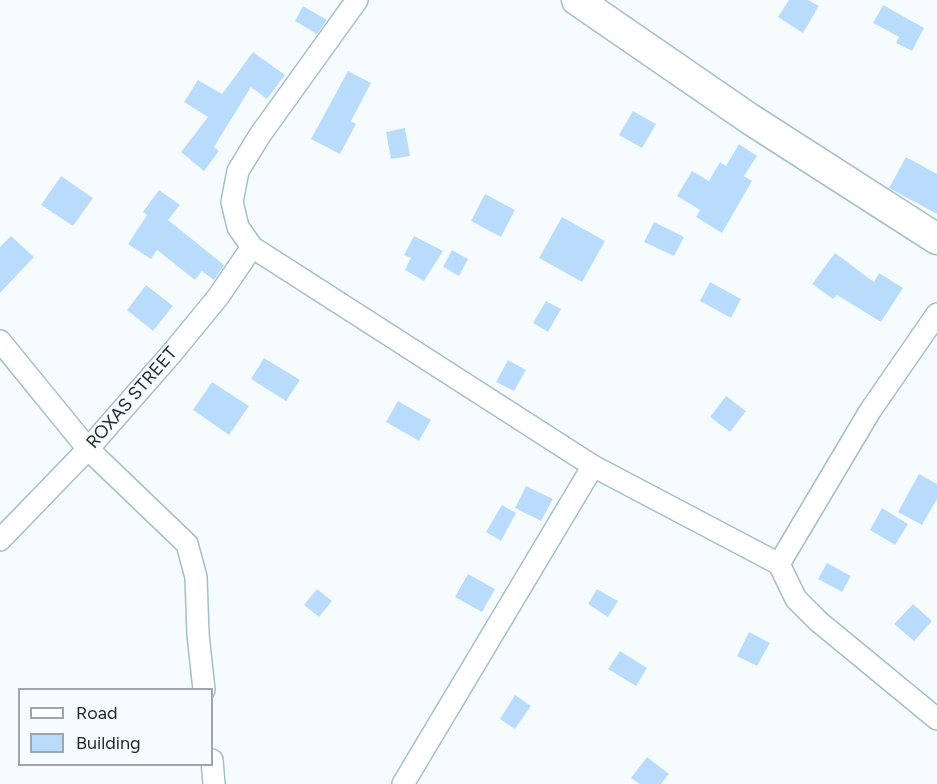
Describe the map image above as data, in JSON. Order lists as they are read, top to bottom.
{
  "streets": {
    "street": ["ROXAS STREET"]
  },
  "legend": ["Road", "Building"]
}
